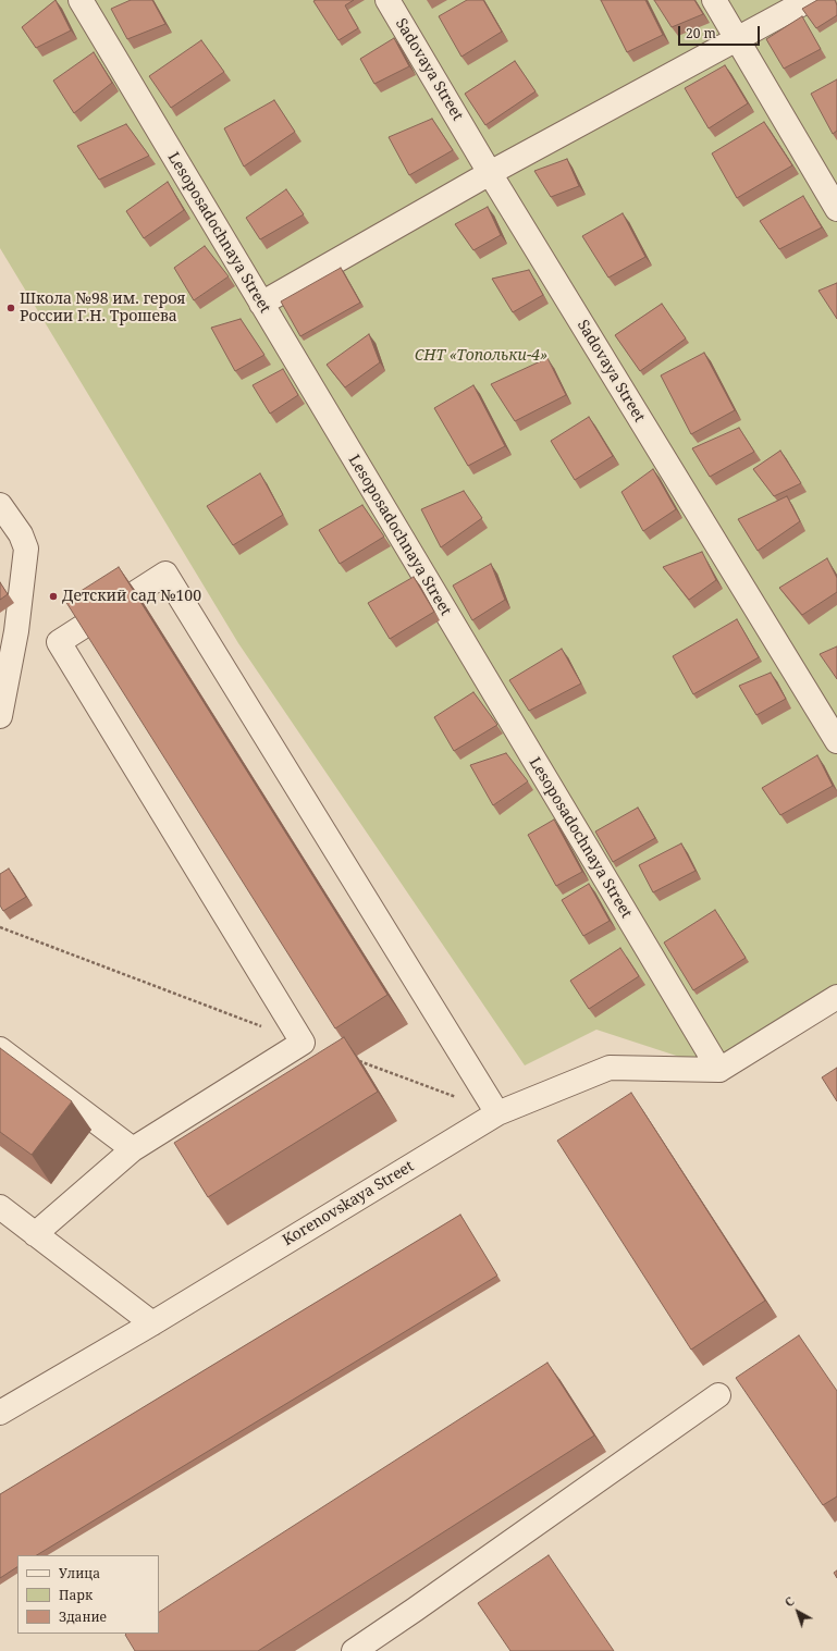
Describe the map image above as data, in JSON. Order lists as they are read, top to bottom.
{
  "streets": {
    "street": ["Sadovaya Street", "Lesoposadochnaya Street", "Korenovskaya Street"]
  },
  "crossings": [
    ["Lesoposadochnaya Street", "Korenovskaya Street"]
  ],
  "parks": ["СНТ «Топольки-4»"],
  "places": ["Школа №98 им. героя России Г.Н. Трошева", "Детский сад №100"],
  "legend": ["Улица", "Парк", "Здание"],
  "scale_bar": "20 m",
  "north": "top left"
}
